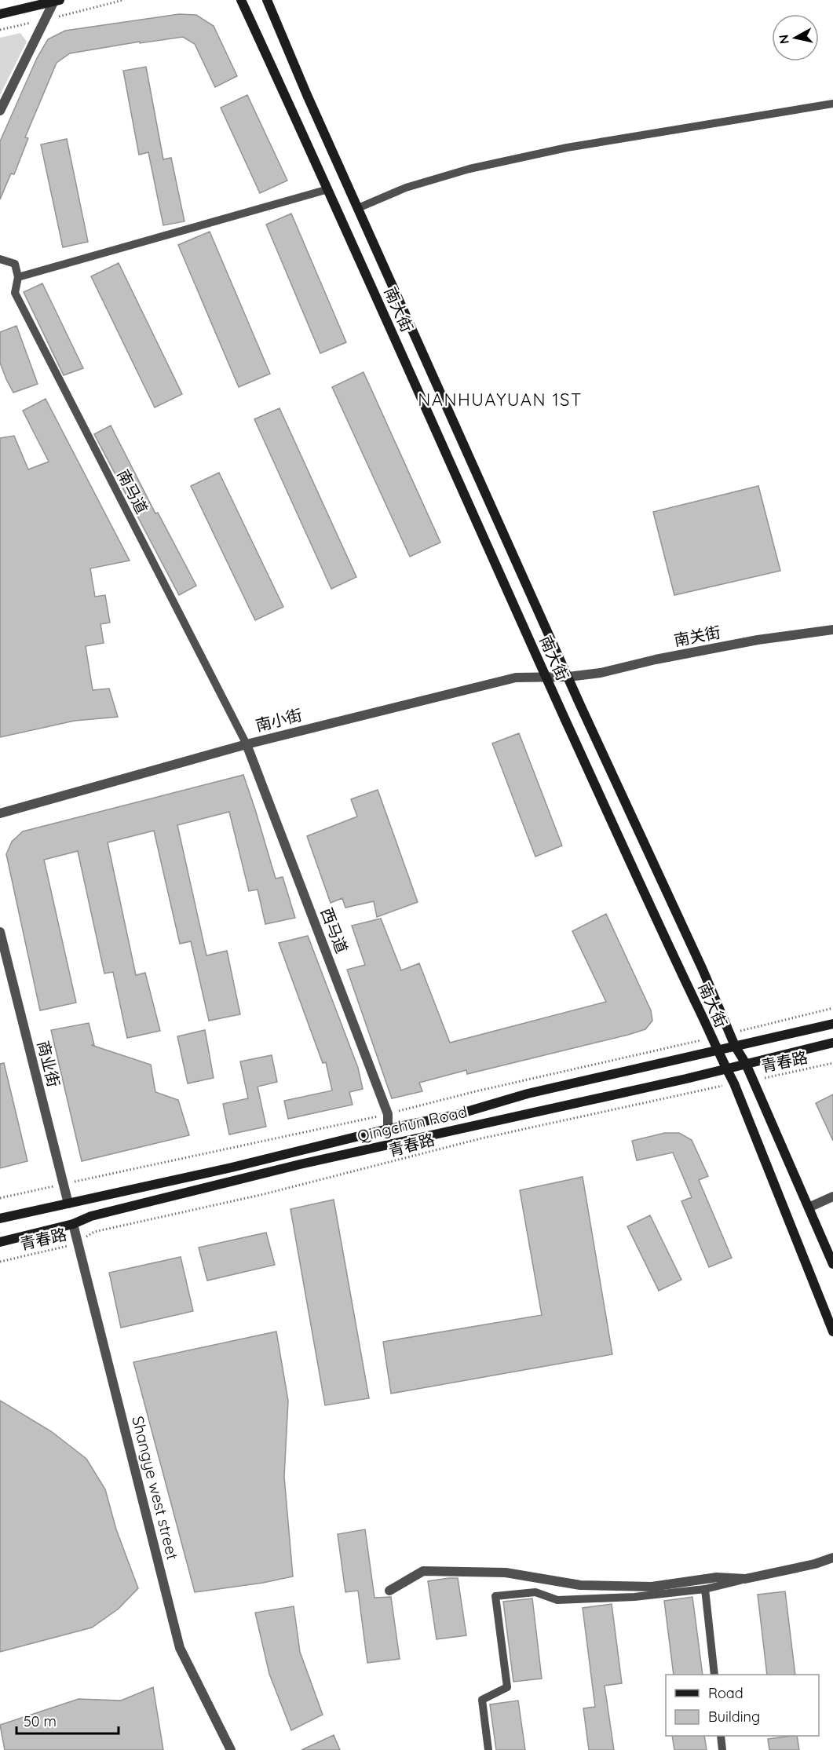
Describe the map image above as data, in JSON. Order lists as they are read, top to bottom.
{
  "streets": {
    "main road": ["南大街", "Qingchun Road"],
    "street": [
      "南关街",
      "南小街",
      "西马道",
      "商业街",
      "Shangye west street"
    ],
    "lane": ["南马道"],
    "path": ["青春路"]
  },
  "crossings": [
    ["南大街", "南关街"],
    ["南大街", "南小街"],
    ["南大街", "青春路"],
    ["南大街", "Qingchun Road"],
    ["南马道", "南小街"],
    ["南马道", "西马道"],
    ["南关街", "南小街"],
    ["南小街", "西马道"],
    ["西马道", "Qingchun Road"],
    ["青春路", "Shangye west street"],
    ["商业街", "Qingchun Road"],
    ["Qingchun Road", "Shangye west street"]
  ],
  "districts": ["NANHUAYUAN 1ST"],
  "legend": ["Road", "Building"],
  "scale_bar": "50 m",
  "north": "left"
}
